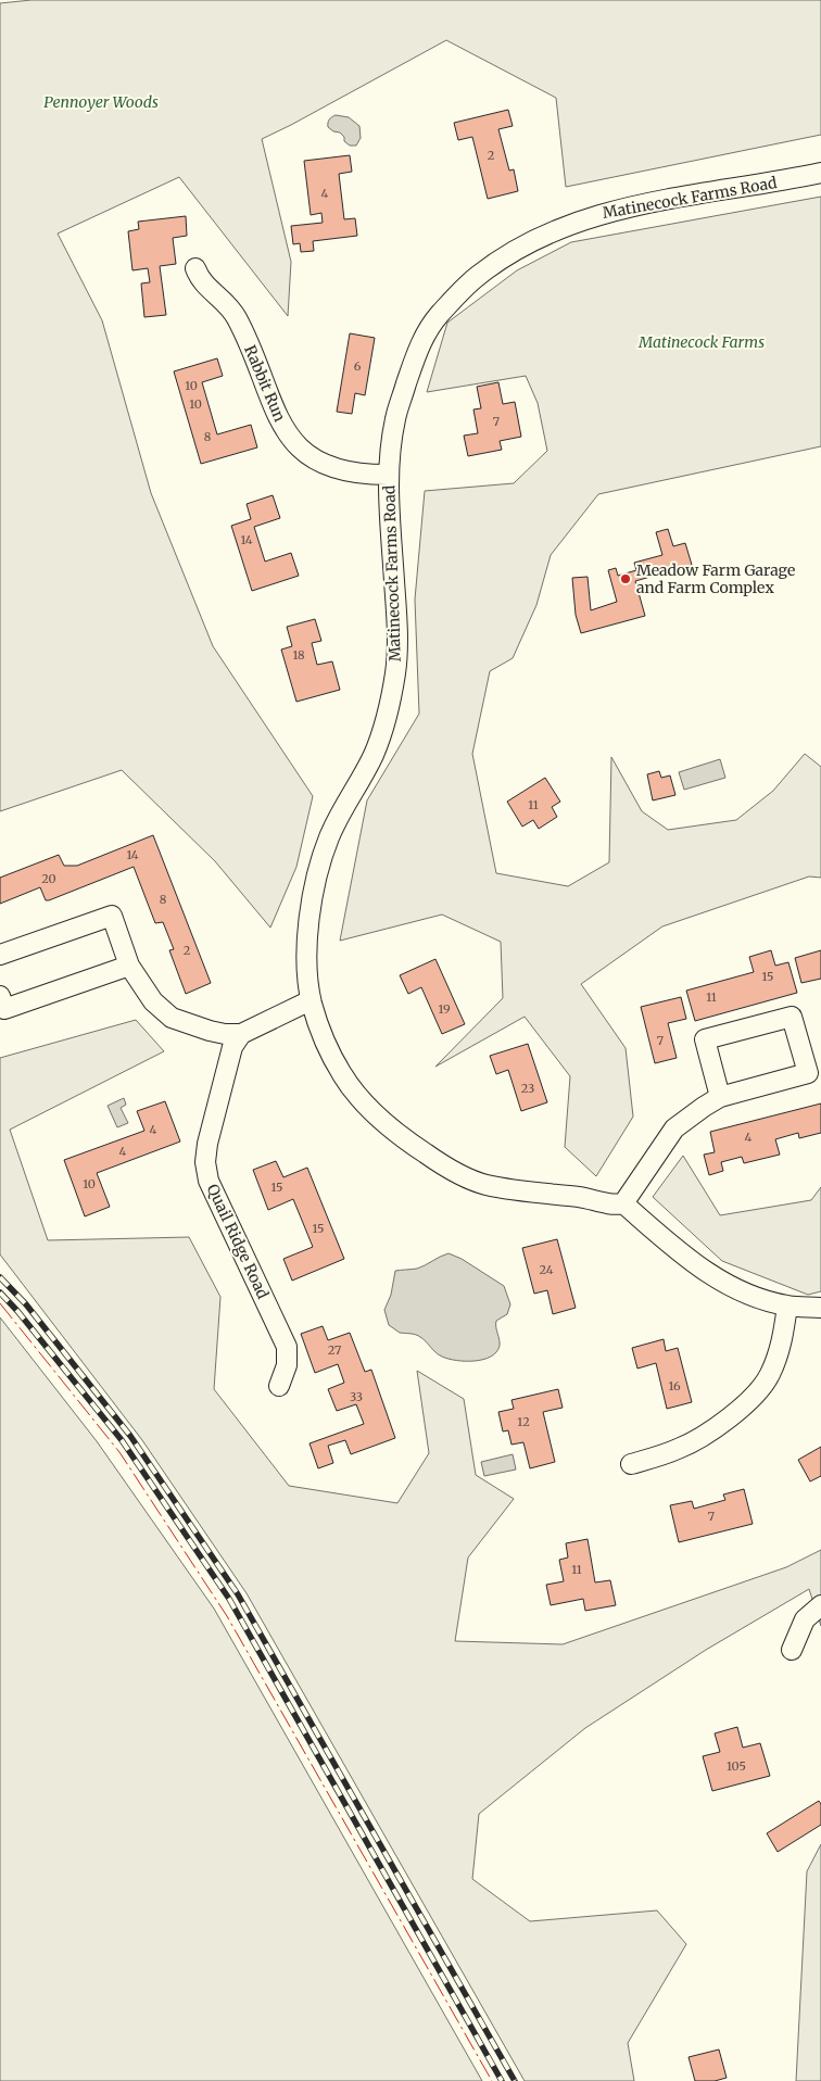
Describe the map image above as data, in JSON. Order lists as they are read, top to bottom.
{
  "streets": {
    "street": ["Matinecock Farms Road", "Rabbit Run", "Quail Ridge Road"]
  },
  "crossings": [
    ["Matinecock Farms Road", "Rabbit Run"]
  ],
  "parks": ["Pennoyer Woods", "Matinecock Farms"],
  "places": ["Meadow Farm Garage and Farm Complex"],
  "house_numbers": [
    "2",
    "4",
    "6",
    "10",
    "10",
    "7",
    "8",
    "14",
    "18",
    "11",
    "14",
    "20",
    "8",
    "2",
    "15",
    "11",
    "19",
    "7",
    "23",
    "4",
    "4",
    "4",
    "10",
    "15",
    "15",
    "24",
    "27",
    "16",
    "33",
    "12",
    "7",
    "11",
    "105"
  ]
}
